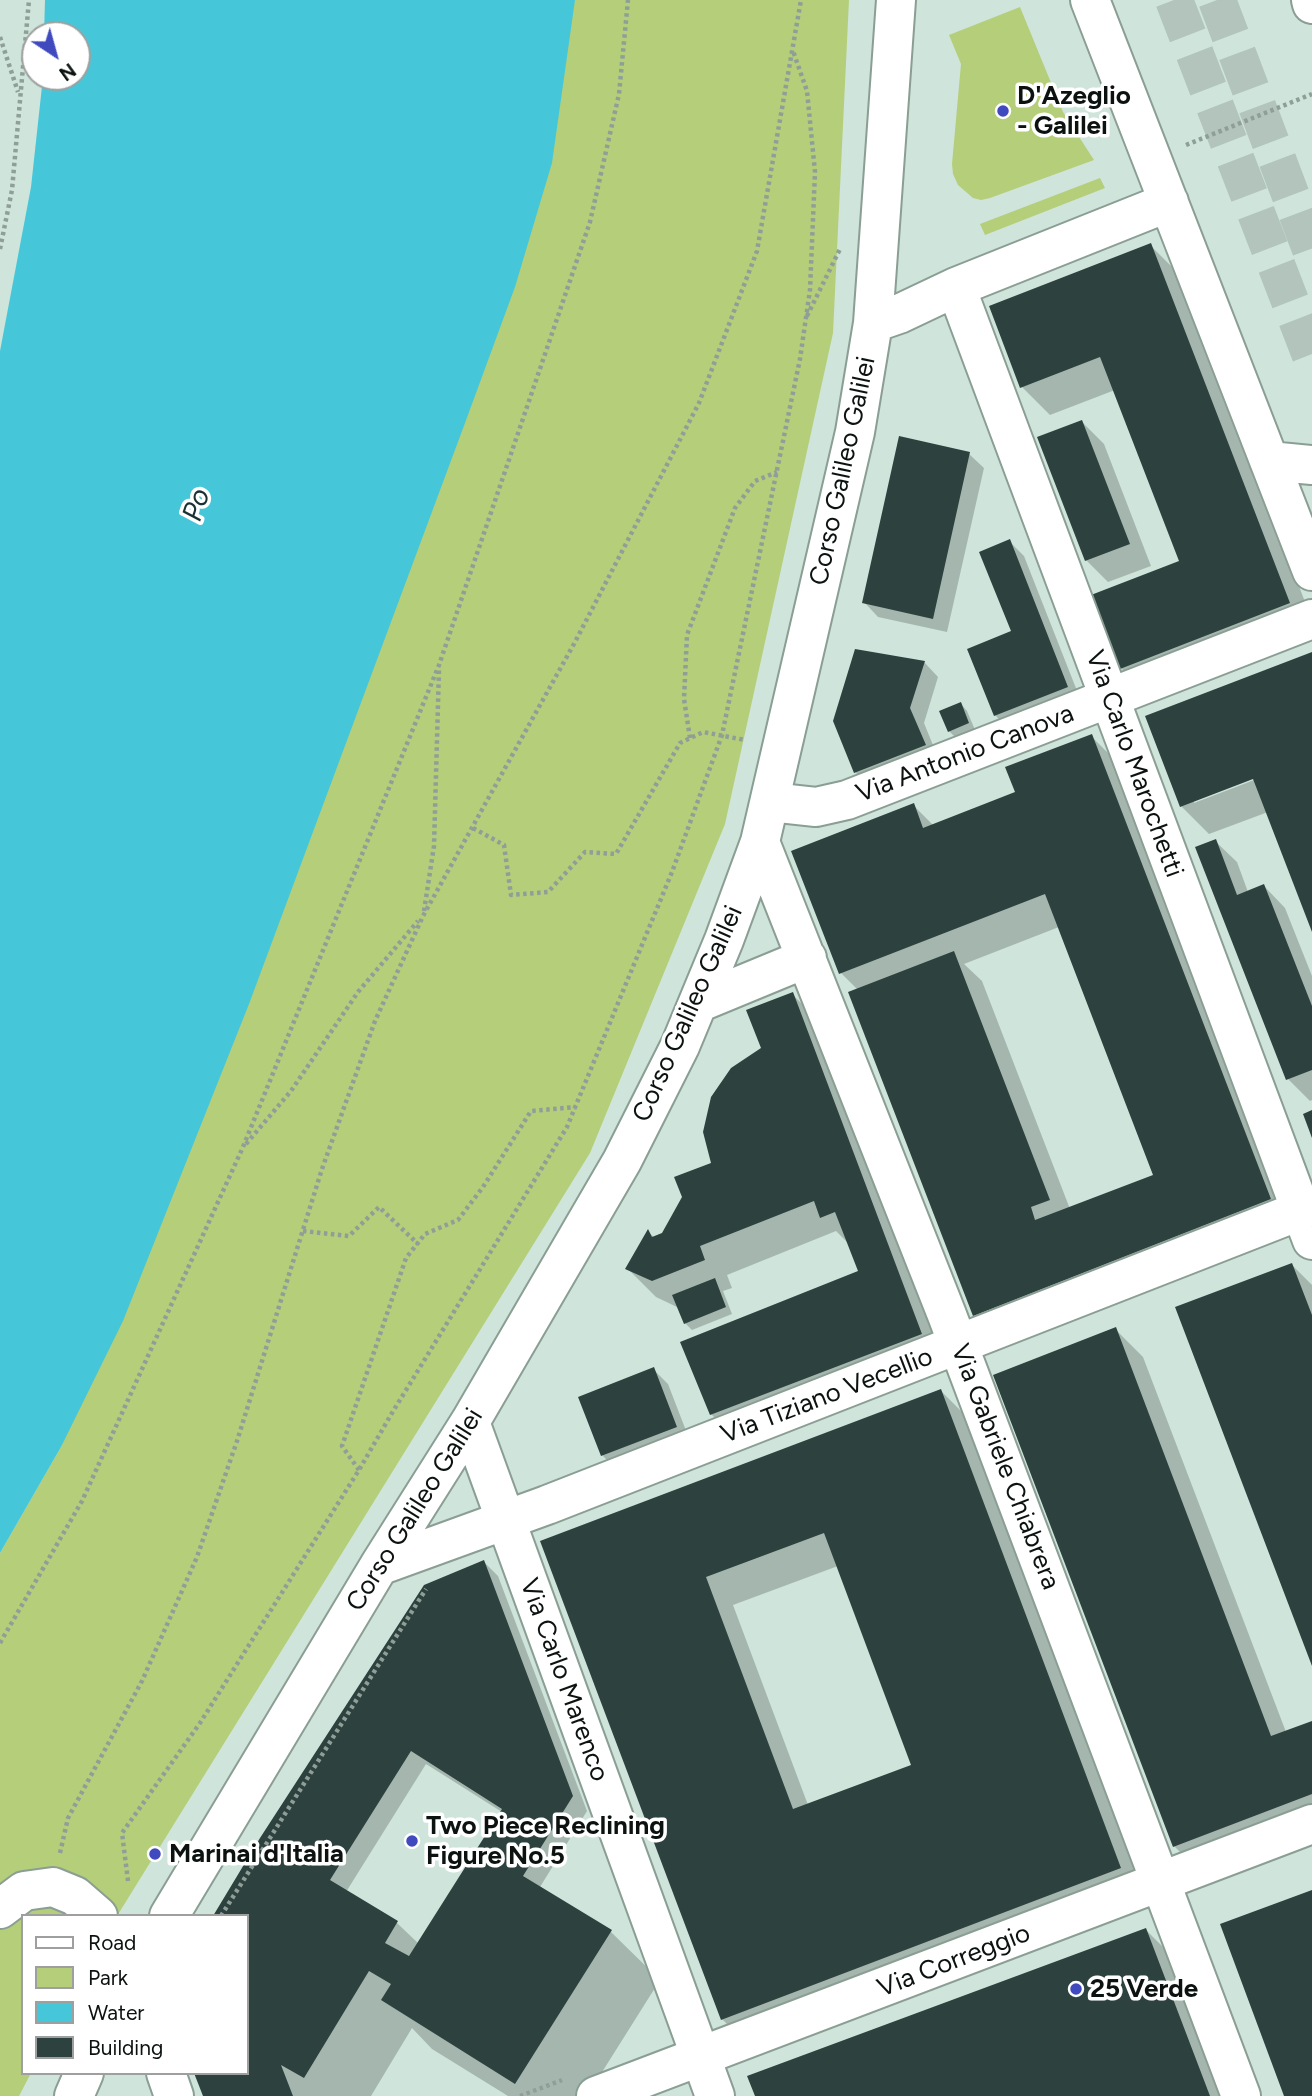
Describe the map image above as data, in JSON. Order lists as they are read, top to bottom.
{
  "streets": {
    "street": [
      "Corso Galileo Galilei",
      "Via Antonio Canova",
      "Via Carlo Marochetti",
      "Via Tiziano Vecellio",
      "Via Gabriele Chiabrera",
      "Via Carlo Marenco",
      "Via Correggio"
    ]
  },
  "crossings": [
    ["Corso Galileo Galilei", "Via Antonio Canova"],
    ["Corso Galileo Galilei", "Via Tiziano Vecellio"],
    ["Corso Galileo Galilei", "Via Gabriele Chiabrera"],
    ["Corso Galileo Galilei", "Via Carlo Marenco"],
    ["Via Antonio Canova", "Via Carlo Marochetti"],
    ["Via Carlo Marochetti", "Via Tiziano Vecellio"],
    ["Via Tiziano Vecellio", "Via Gabriele Chiabrera"],
    ["Via Tiziano Vecellio", "Via Carlo Marenco"],
    ["Via Gabriele Chiabrera", "Via Correggio"],
    ["Via Carlo Marenco", "Via Correggio"]
  ],
  "water": ["Po"],
  "places": [
    "D'Azeglio - Galilei",
    "Two Piece Reclining Figure No.5",
    "Marinai d'Italia",
    "25 Verde"
  ],
  "legend": [
    "Road",
    "Park",
    "Water",
    "Building"
  ],
  "north": "bottom right"
}
